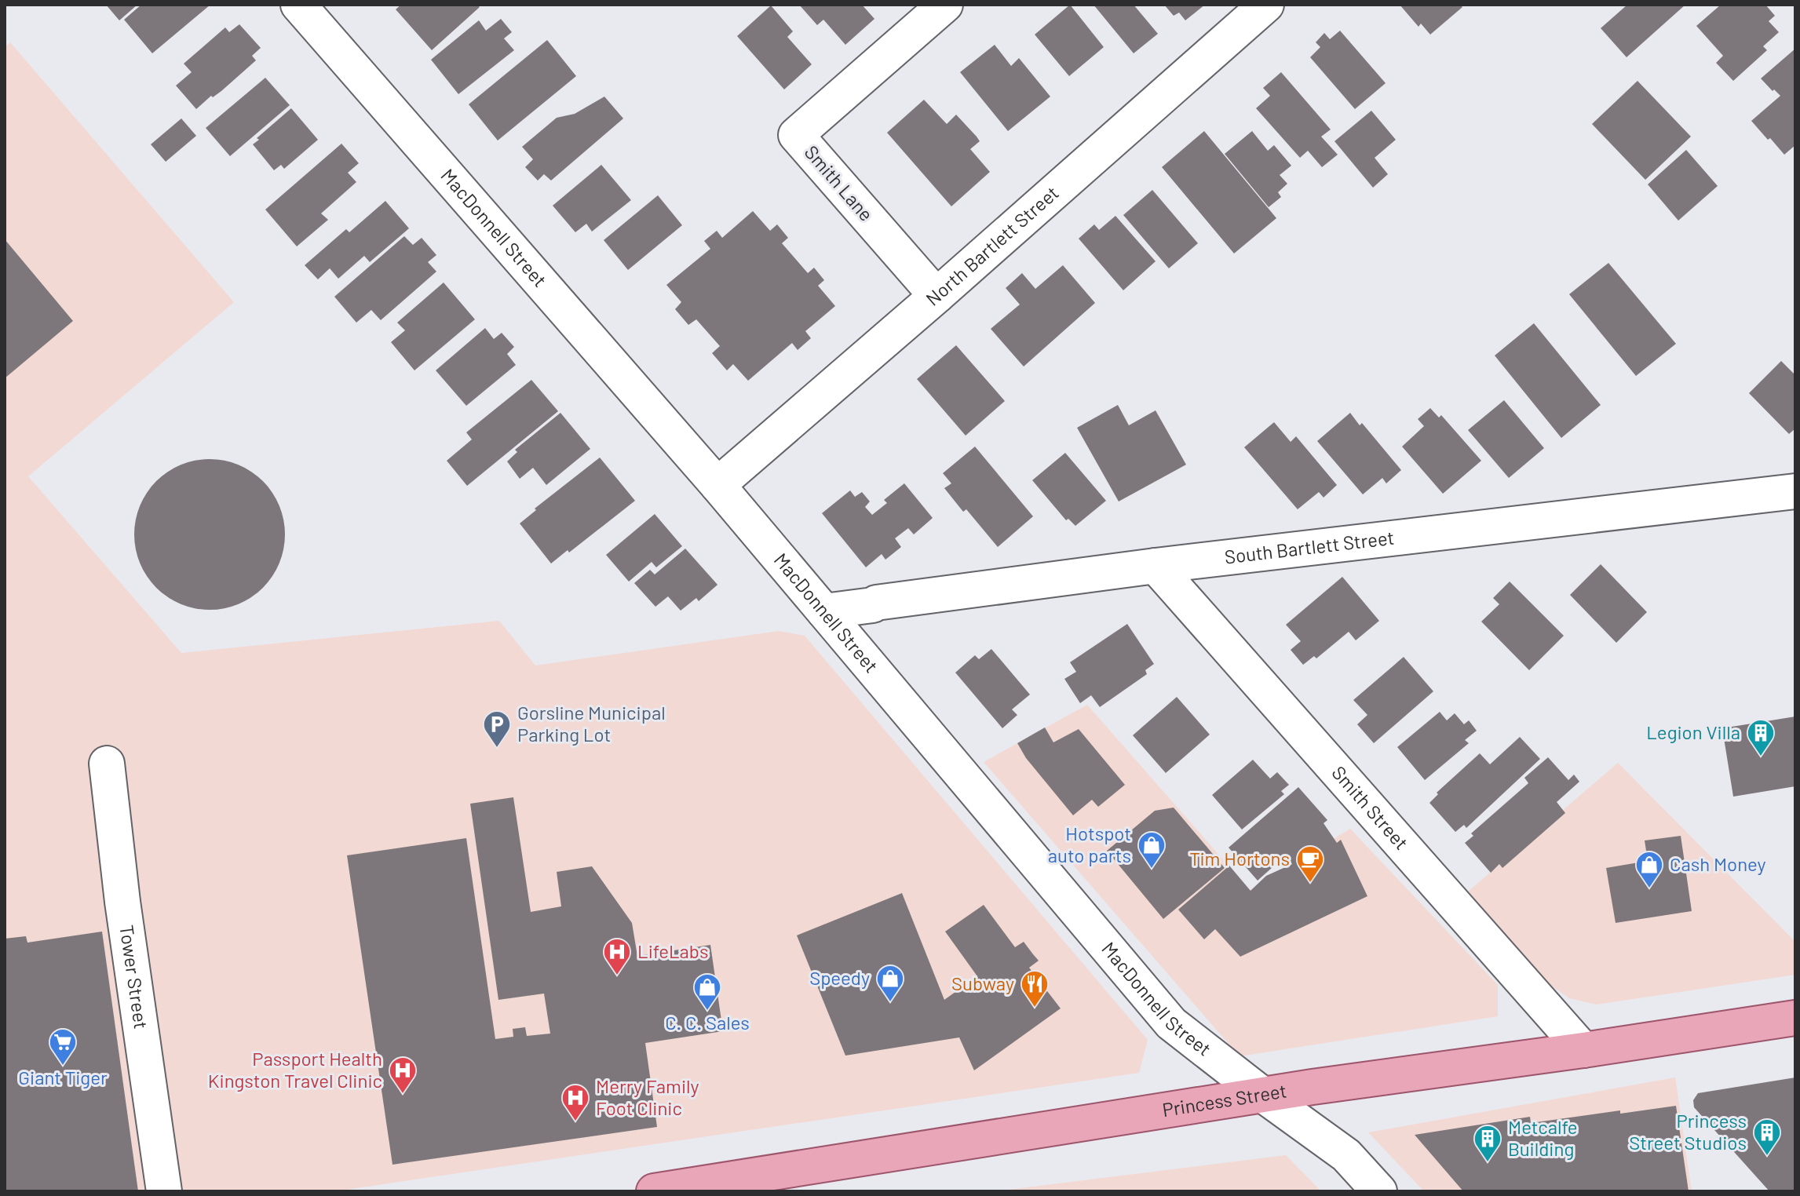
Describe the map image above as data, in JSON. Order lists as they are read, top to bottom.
{
  "streets": {
    "main road": ["Princess Street"],
    "street": [
      "Smith Lane",
      "MacDonnell Street",
      "North Bartlett Street",
      "South Bartlett Street",
      "Smith Street",
      "Tower Street"
    ]
  },
  "crossings": [
    ["Smith Lane", "North Bartlett Street"],
    ["MacDonnell Street", "North Bartlett Street"],
    ["MacDonnell Street", "South Bartlett Street"],
    ["MacDonnell Street", "Princess Street"],
    ["South Bartlett Street", "Smith Street"],
    ["Smith Street", "Princess Street"]
  ],
  "places": {
    "parking": ["Gorsline Municipal Parking Lot"],
    "building": ["Legion Villa", "Princess Street Studios", "Metcalfe Building"],
    "shop": [
      "Hotspot auto parts",
      "Cash Money",
      "Speedy",
      "C. C. Sales"
    ],
    "cafe": ["Tim Hortons"],
    "hospital": ["LifeLabs", "Passport Health Kingston Travel Clinic", "Merry Family Foot Clinic"],
    "restaurant": ["Subway"],
    "supermarket": ["Giant Tiger"]
  }
}
